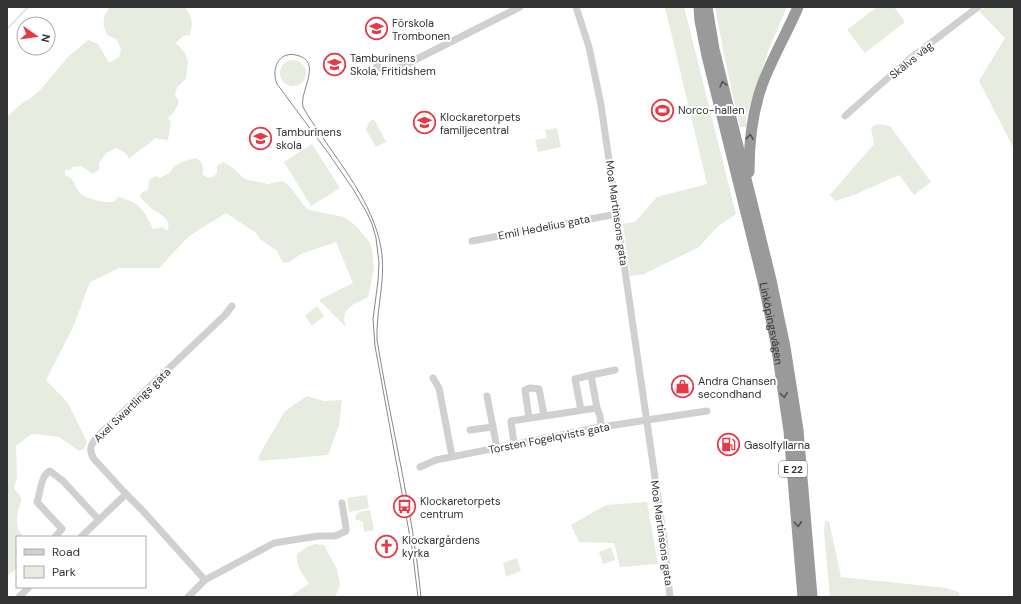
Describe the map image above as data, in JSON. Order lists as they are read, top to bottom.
{
  "streets": {
    "highway": ["Linköpingsvägen", "E 22"],
    "street": [
      "Skälvs väg",
      "Moa Martinsons gata",
      "Emil Hedelius gata",
      "Axel Swartlings gata",
      "Torsten Fogelqvists gata"
    ]
  },
  "crossings": [
    ["Moa Martinsons gata", "Emil Hedelius gata"],
    ["Moa Martinsons gata", "Torsten Fogelqvists gata"],
    ["Linköpingsvägen", "E 22"]
  ],
  "places": {
    "school or university": [
      "Förskola Trombonen",
      "Tamburinens Skola, Fritidshem",
      "Klockaretorpets familjecentral",
      "Tamburinens skola"
    ],
    "sports": ["Norco-hallen"],
    "shop": ["Andra Chansen secondhand"],
    "fuel station": ["Gasolfyllarna"],
    "bus stop": ["Klockaretorpets centrum"],
    "church": ["Klockargårdens kyrka"]
  },
  "legend": ["Road", "Park"],
  "north": "right"
}
